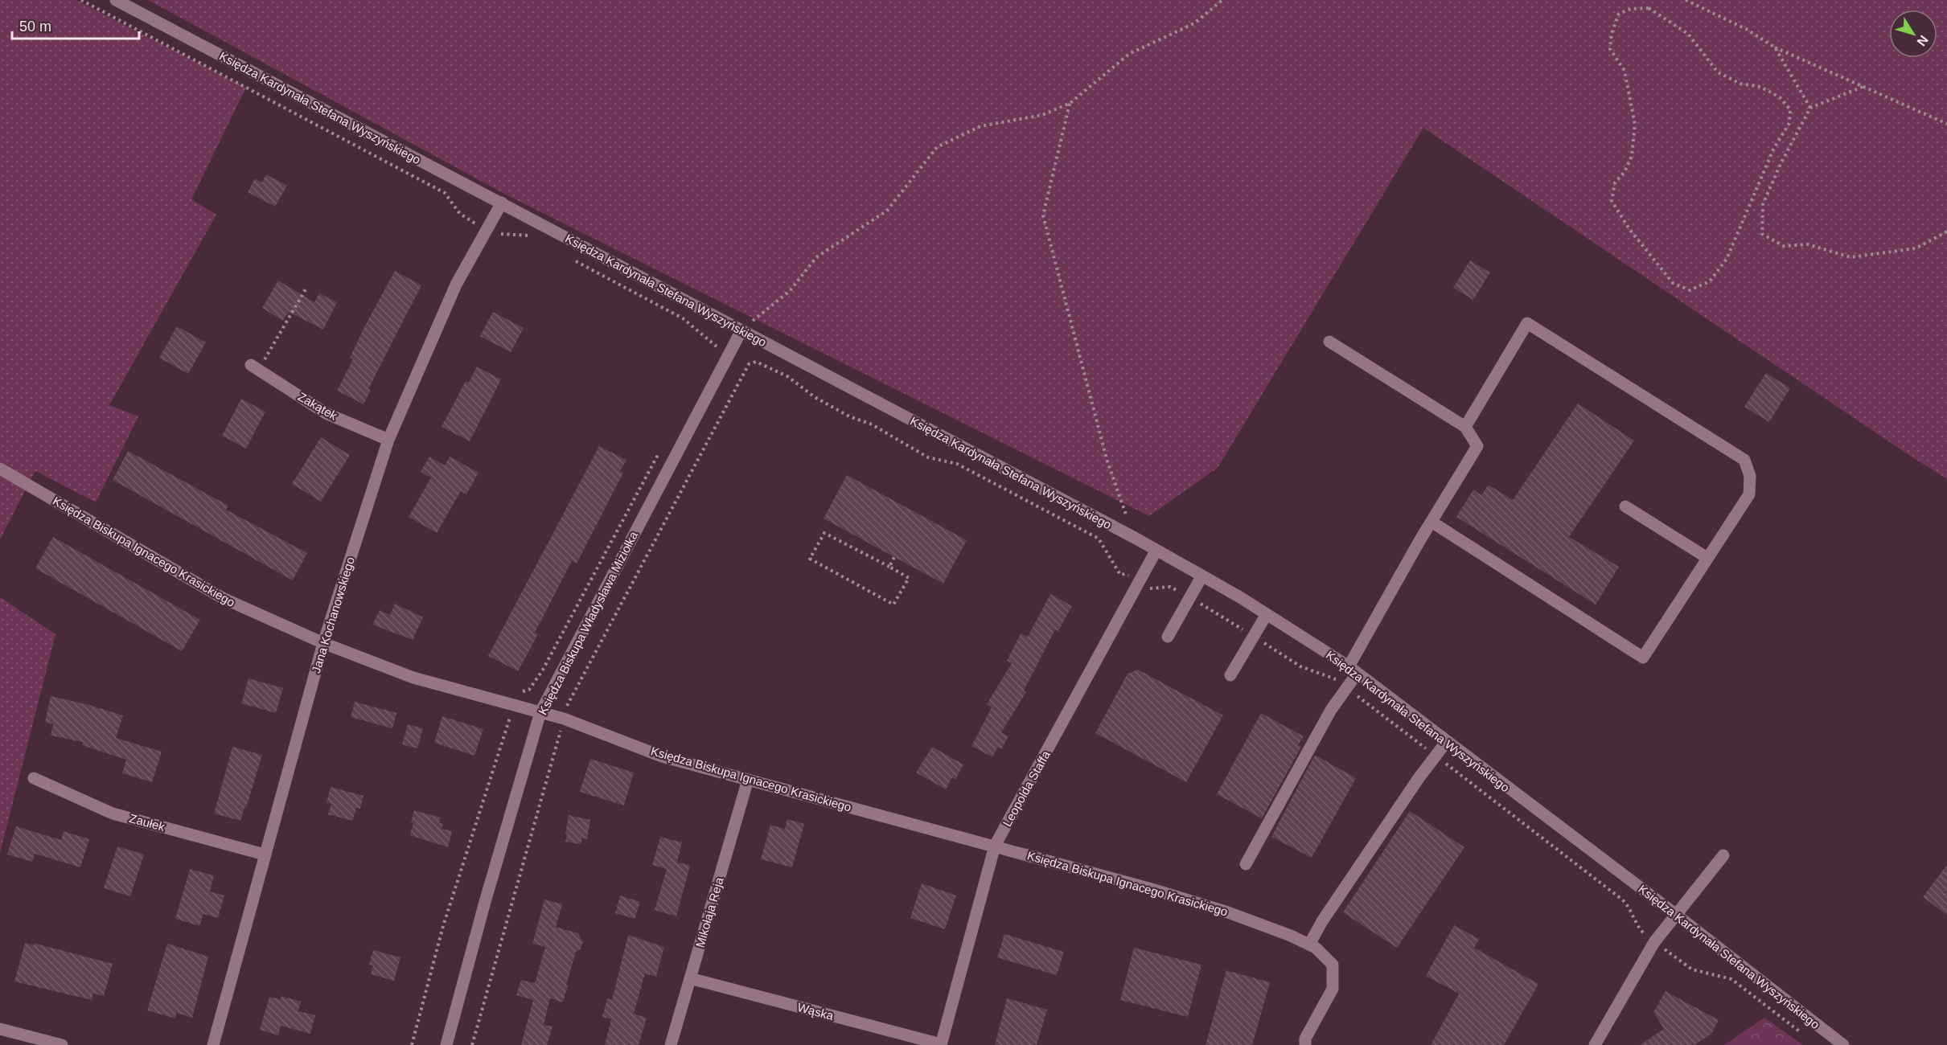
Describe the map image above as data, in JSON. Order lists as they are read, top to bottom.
{
  "streets": {
    "street": [
      "Księdza Kardynała Stefana Wyszyńskiego",
      "Zakątek",
      "Księdza Biskupa Ignacego Krasickiego",
      "Jana Kochanowskiego",
      "Księdza Biskupa Władysława Miziołka",
      "Leopolda Staffa",
      "Zaułek",
      "Mikołaja Reja",
      "Wąska"
    ]
  },
  "crossings": [
    ["Księdza Kardynała Stefana Wyszyńskiego", "Jana Kochanowskiego"],
    ["Księdza Kardynała Stefana Wyszyńskiego", "Księdza Biskupa Władysława Miziołka"],
    ["Księdza Kardynała Stefana Wyszyńskiego", "Leopolda Staffa"],
    ["Zakątek", "Jana Kochanowskiego"],
    ["Księdza Biskupa Ignacego Krasickiego", "Jana Kochanowskiego"],
    ["Księdza Biskupa Ignacego Krasickiego", "Księdza Biskupa Władysława Miziołka"],
    ["Księdza Biskupa Ignacego Krasickiego", "Leopolda Staffa"],
    ["Księdza Biskupa Ignacego Krasickiego", "Mikołaja Reja"],
    ["Jana Kochanowskiego", "Zaułek"],
    ["Leopolda Staffa", "Wąska"],
    ["Mikołaja Reja", "Wąska"]
  ],
  "scale_bar": "50 m",
  "north": "bottom right"
}
